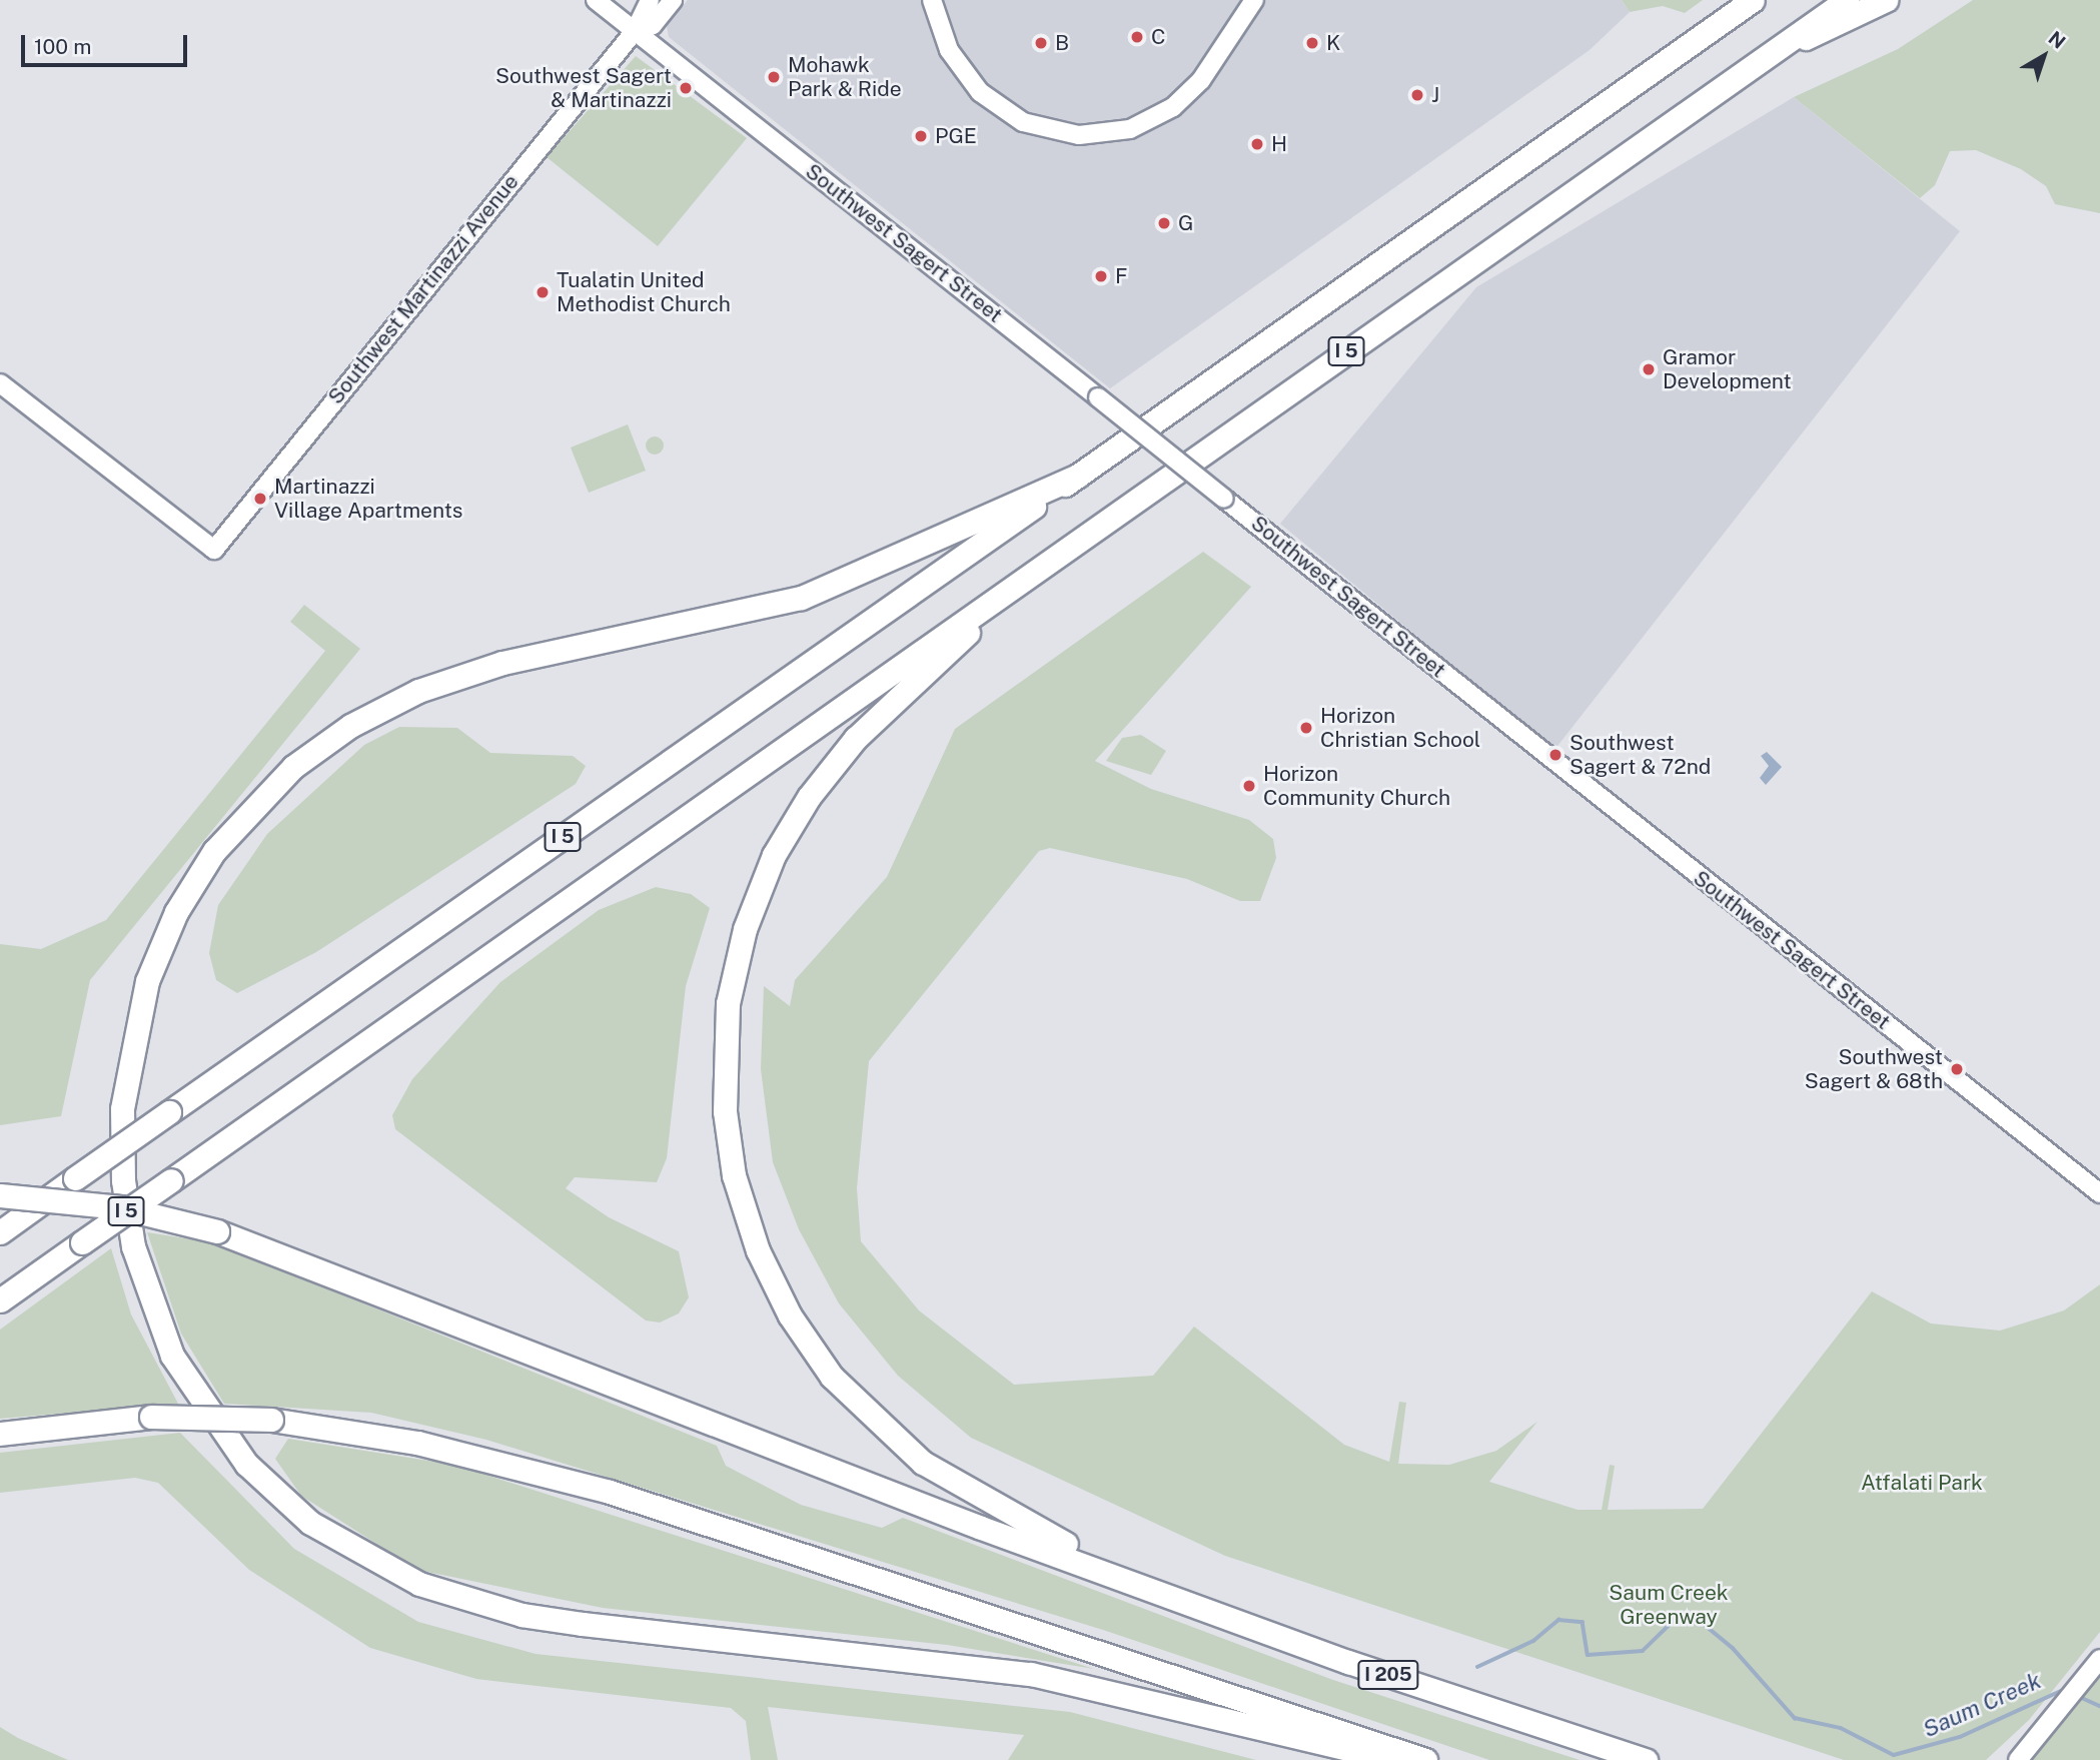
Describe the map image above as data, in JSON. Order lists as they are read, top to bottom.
{
  "streets": {
    "highway": ["I 5", "I 205"],
    "main road": ["Southwest Sagert Street", "Southwest Martinazzi Avenue"]
  },
  "crossings": [
    ["Southwest Sagert Street", "Southwest Martinazzi Avenue"]
  ],
  "water": ["Saum Creek"],
  "parks": ["Atfalati Park", "Saum Creek Greenway"],
  "places": [
    "C",
    "B",
    "K",
    "Mohawk Park & Ride",
    "Southwest Sagert & Martinazzi",
    "J",
    "PGE",
    "H",
    "G",
    "F",
    "Tualatin United Methodist Church",
    "Gramor Development",
    "Martinazzi Village Apartments",
    "Horizon Christian School",
    "Southwest Sagert & 72nd",
    "Horizon Community Church",
    "Southwest Sagert & 68th"
  ],
  "scale_bar": "100 m",
  "north": "top right"
}
